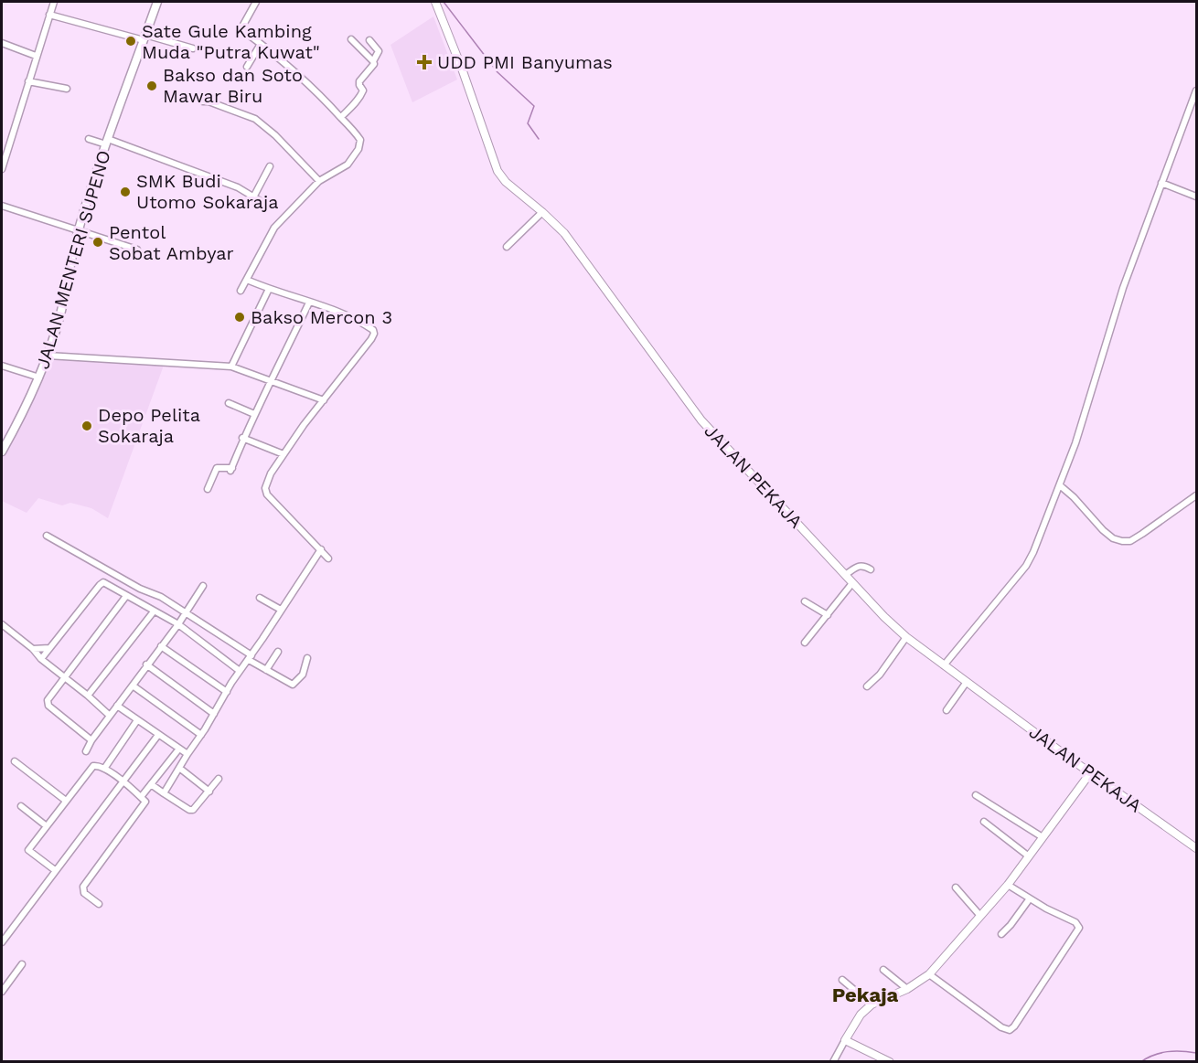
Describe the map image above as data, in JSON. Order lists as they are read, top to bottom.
{
  "streets": {
    "main road": ["JALAN MENTERI SUPENO"],
    "street": ["JALAN PEKAJA"]
  },
  "districts": ["Pekaja"],
  "places": {
    "other": [
      "Sate Gule Kambing Muda \"Putra Kuwat\"",
      "Bakso dan Soto Mawar Biru",
      "SMK Budi Utomo Sokaraja",
      "Pentol Sobat Ambyar",
      "Bakso Mercon 3",
      "Depo Pelita Sokaraja"
    ],
    "health": ["UDD PMI Banyumas"]
  }
}
